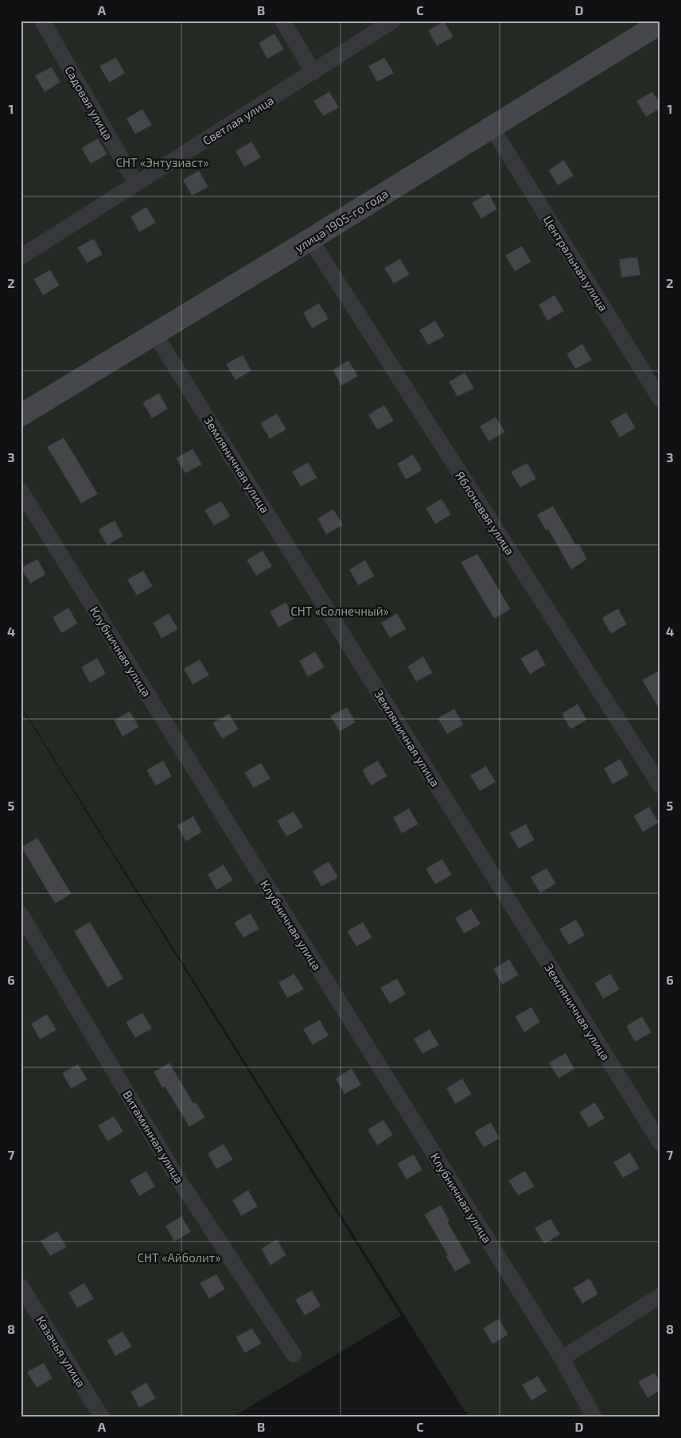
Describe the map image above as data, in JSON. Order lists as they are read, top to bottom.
{
  "streets": {
    "street": [
      "Садовая улица",
      "Светлая улица",
      "улица 1905-го года",
      "Центральная улица",
      "Земляничная улица",
      "Яблоневая улица",
      "Клубничная улица",
      "Витаминная улица",
      "Казачья улица"
    ]
  },
  "crossings": [
    ["Садовая улица", "Светлая улица"],
    ["улица 1905-го года", "Центральная улица"],
    ["улица 1905-го года", "Земляничная улица"],
    ["улица 1905-го года", "Яблоневая улица"]
  ],
  "parks": ["СНТ «Энтузиаст»", "СНТ «Солнечный»", "СНТ «Айболит»"],
  "grid": {
    "columns": [
      "A",
      "B",
      "C",
      "D"
    ],
    "rows": [
      "1",
      "2",
      "3",
      "4",
      "5",
      "6",
      "7",
      "8"
    ]
  }
}
